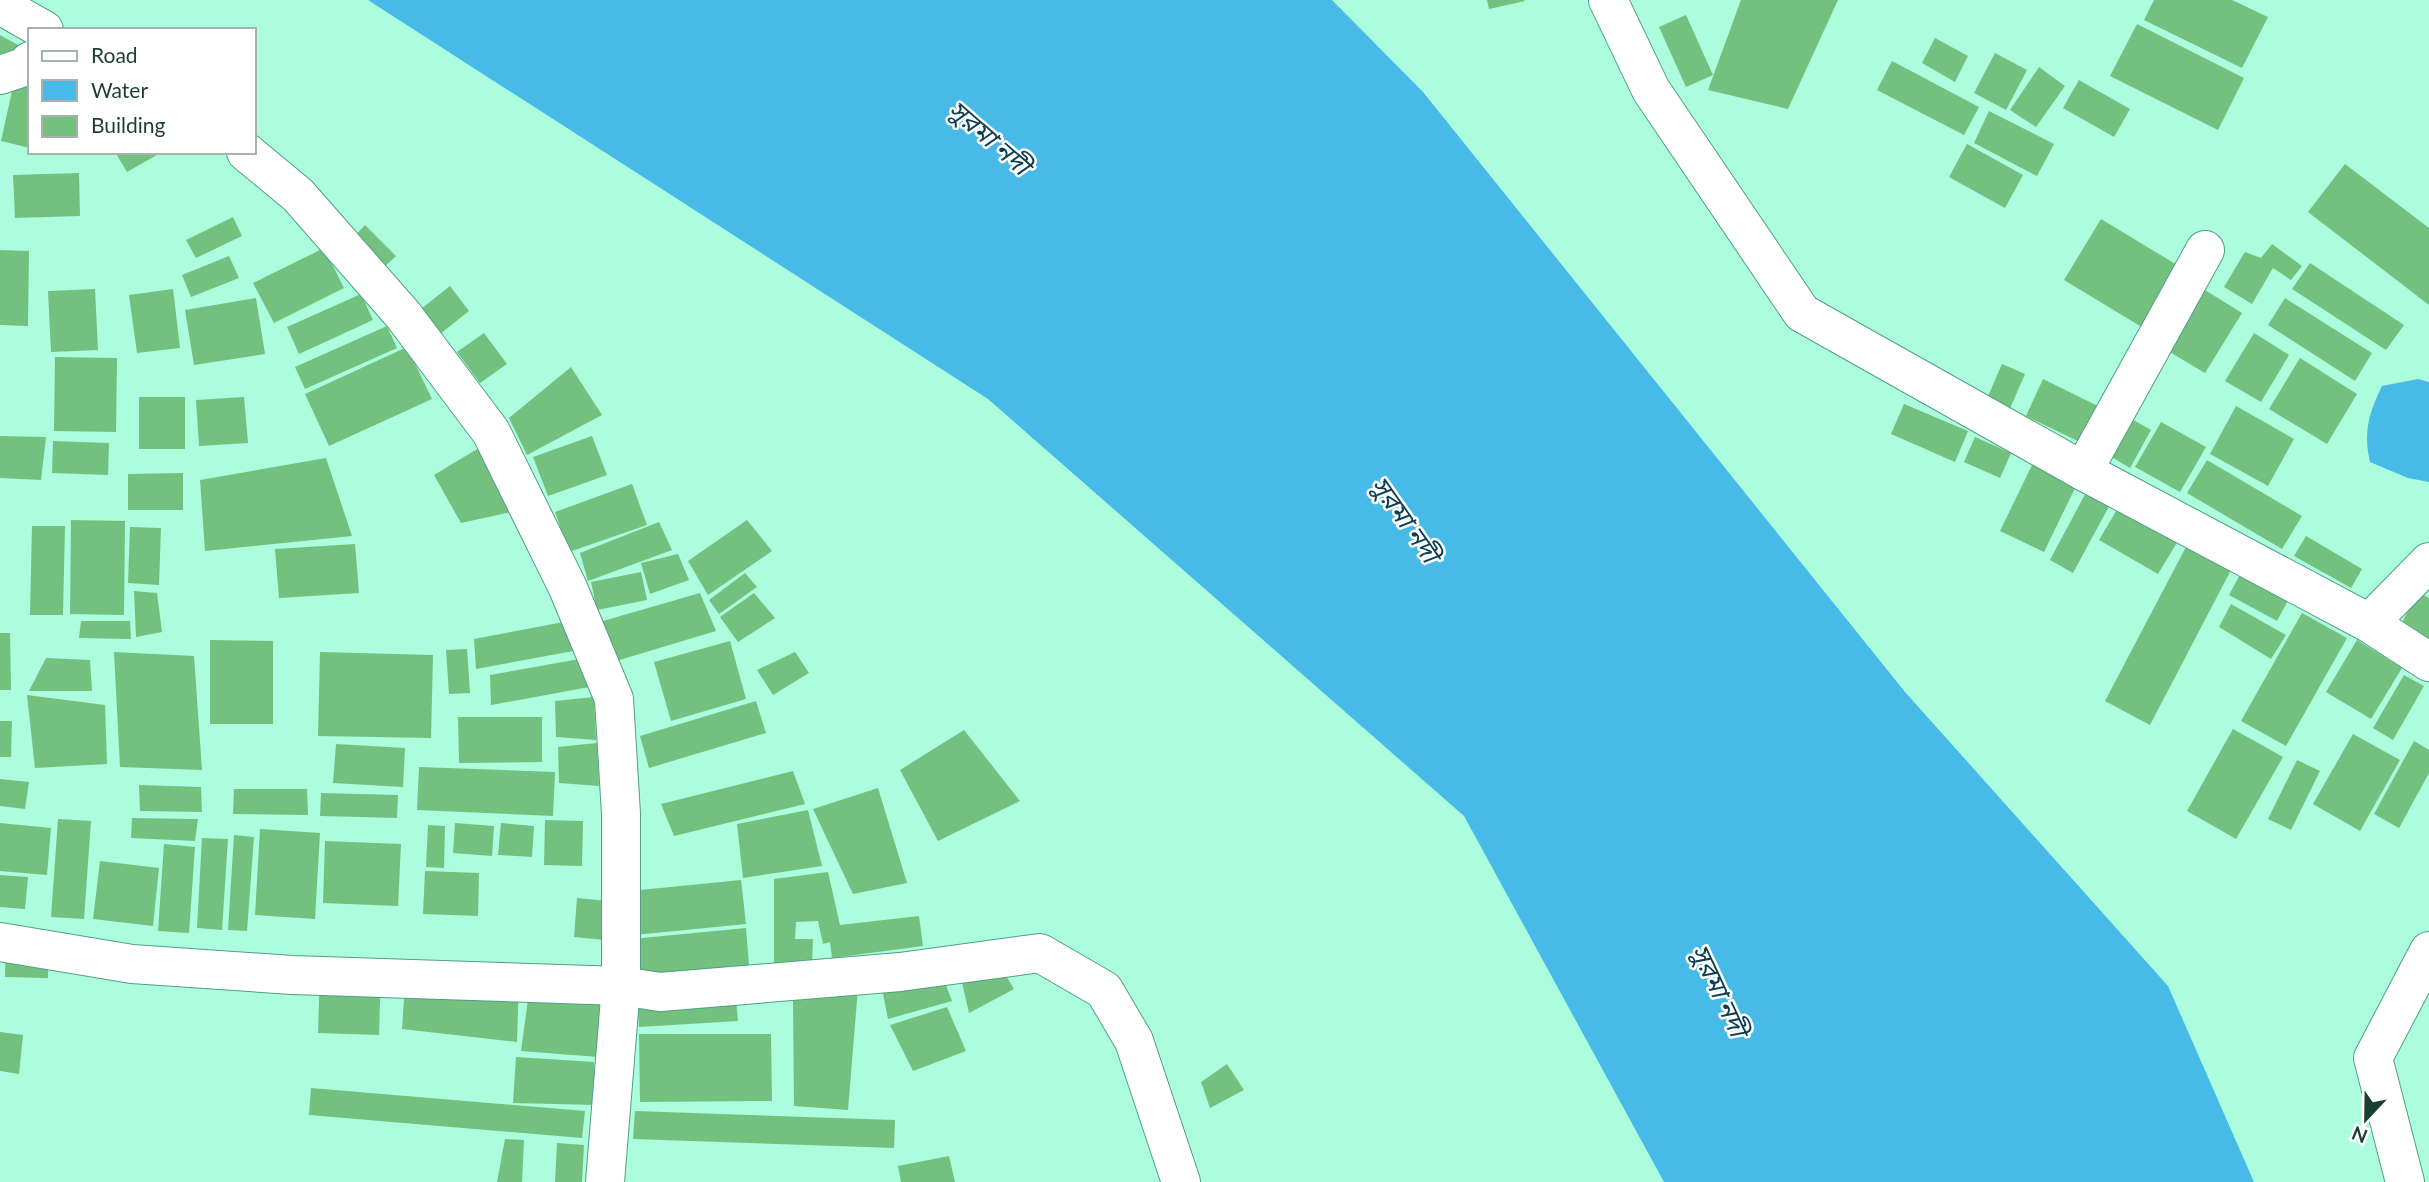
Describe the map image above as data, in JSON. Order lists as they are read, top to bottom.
{
  "water": ["সুরমা নদী"],
  "legend": ["Road", "Water", "Building"],
  "north": "bottom"
}
